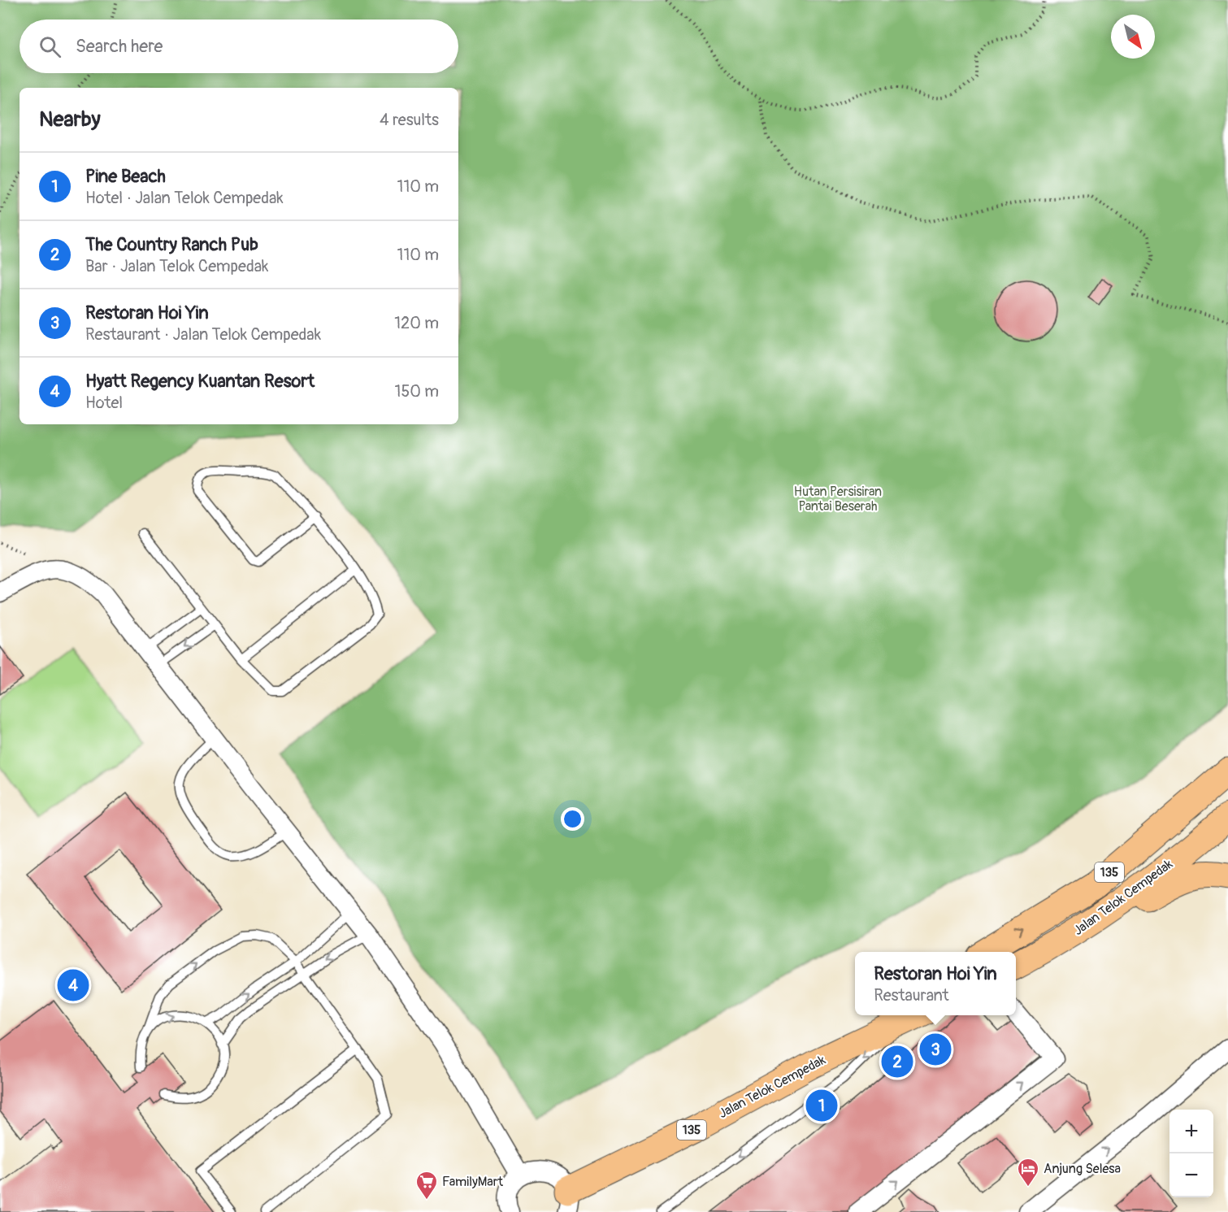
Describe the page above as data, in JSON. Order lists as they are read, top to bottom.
{
  "streets": {
    "main road": ["135", "Jalan Telok Cempedak"]
  },
  "crossings": [
    ["135", "Jalan Telok Cempedak"]
  ],
  "parks": ["Hutan Persisiran Pantai Beserah"],
  "places": {
    "hotel": ["Anjung Selesa"],
    "supermarket": ["FamilyMart"]
  },
  "north": "bottom right",
  "page": {
    "search": "Search here",
    "heading": ["Nearby", "4 results"],
    "list": [
      {
        "mark": "1",
        "name": "Pine Beach",
        "note": "Hotel · Jalan Telok Cempedak",
        "value": "110 m"
      },
      {
        "mark": "2",
        "name": "The Country Ranch Pub",
        "note": "Bar · Jalan Telok Cempedak",
        "value": "110 m"
      },
      {
        "mark": "3",
        "name": "Restoran Hoi Yin",
        "note": "Restaurant · Jalan Telok Cempedak",
        "value": "120 m"
      },
      {
        "mark": "4",
        "name": "Hyatt Regency Kuantan Resort",
        "note": "Hotel",
        "value": "150 m"
      }
    ],
    "popup": ["Restoran Hoi Yin", "Restaurant"],
    "pins": [
      "4",
      "3",
      "2",
      "1"
    ],
    "map_buttons": ["+", "−"]
  }
}
